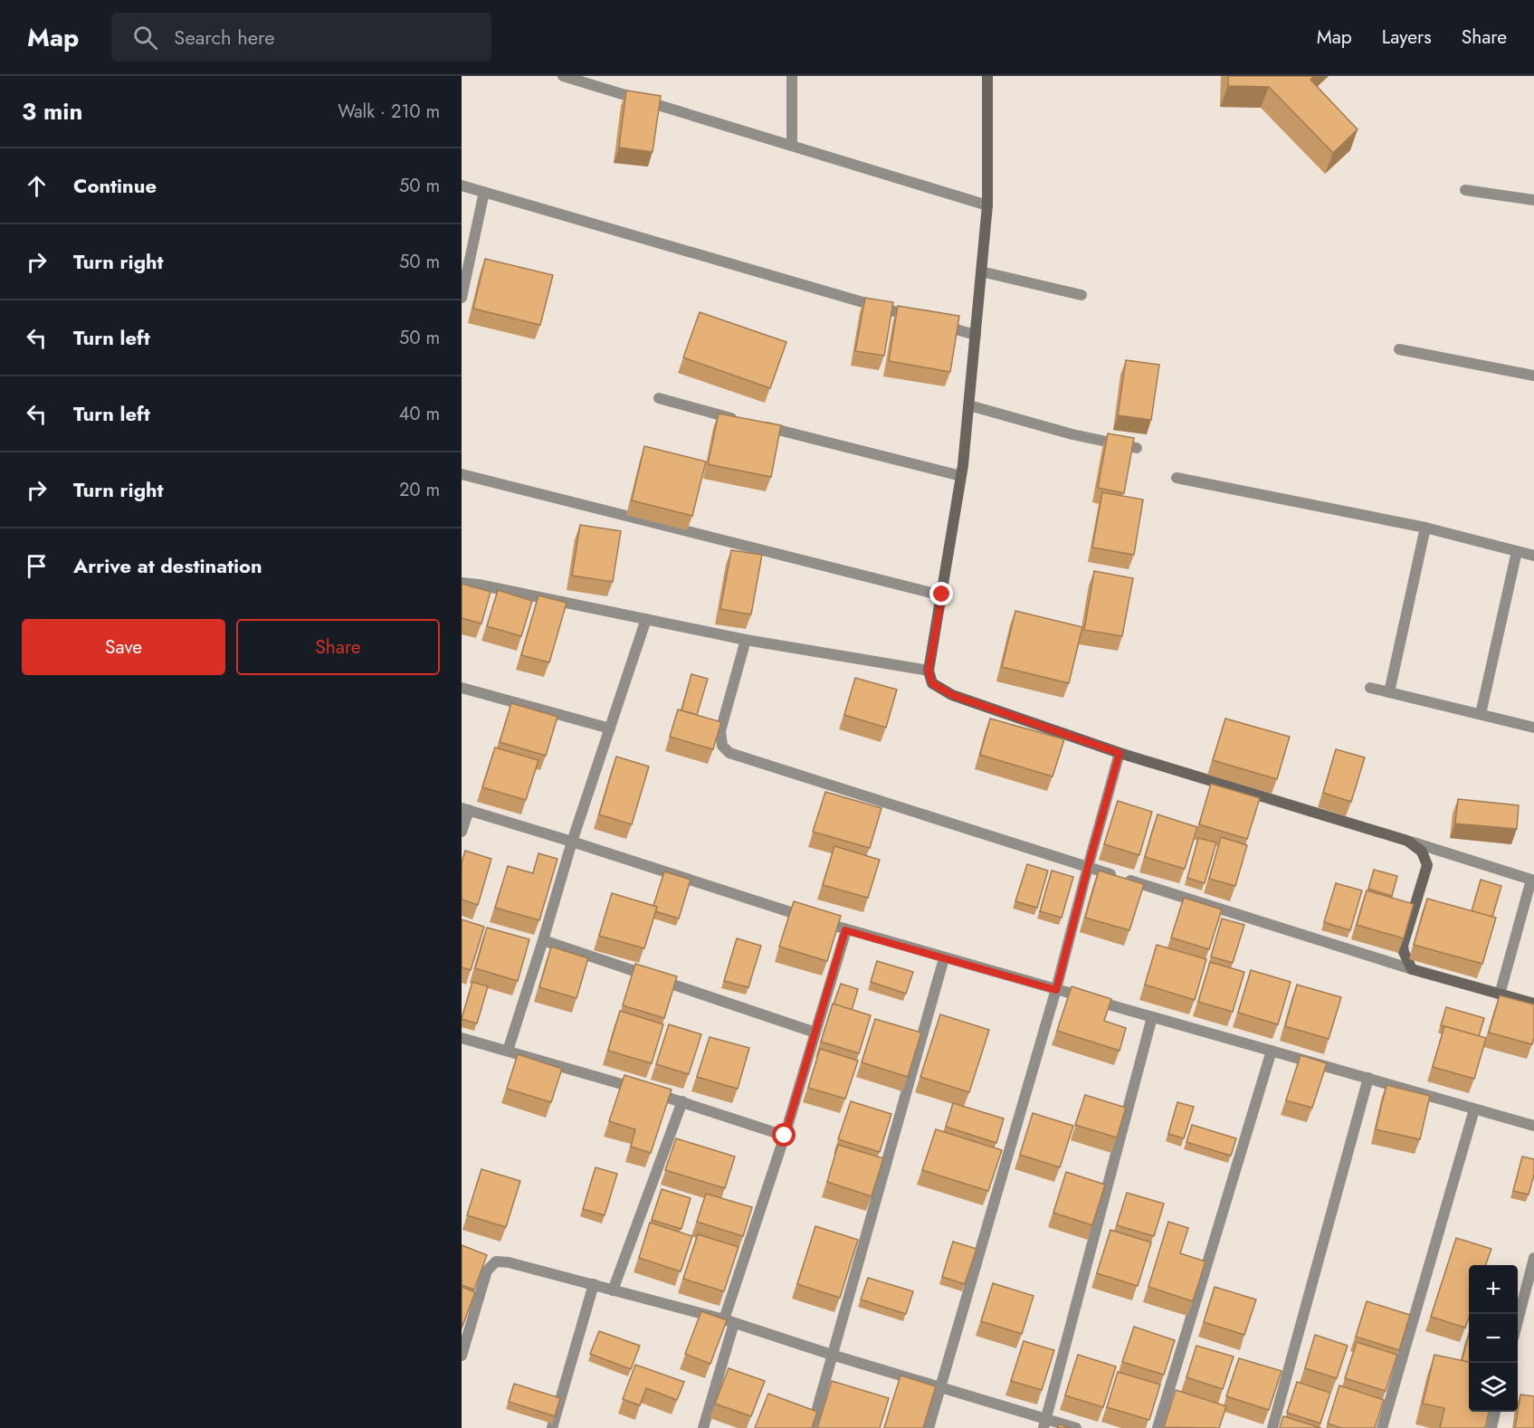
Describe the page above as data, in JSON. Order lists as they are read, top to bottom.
{
  "page": {
    "header": "Map",
    "search": "Search here",
    "nav": ["Map", "Layers", "Share"],
    "heading": ["3 min", "Walk · 210 m"],
    "list": [
      ["Continue", "50 m"],
      ["Turn right", "50 m"],
      ["Turn left", "50 m"],
      ["Turn left", "40 m"],
      ["Turn right", "20 m"],
      "Arrive at destination"
    ],
    "buttons": ["Save", "Share"],
    "map_buttons": ["+", "−"]
  }
}
